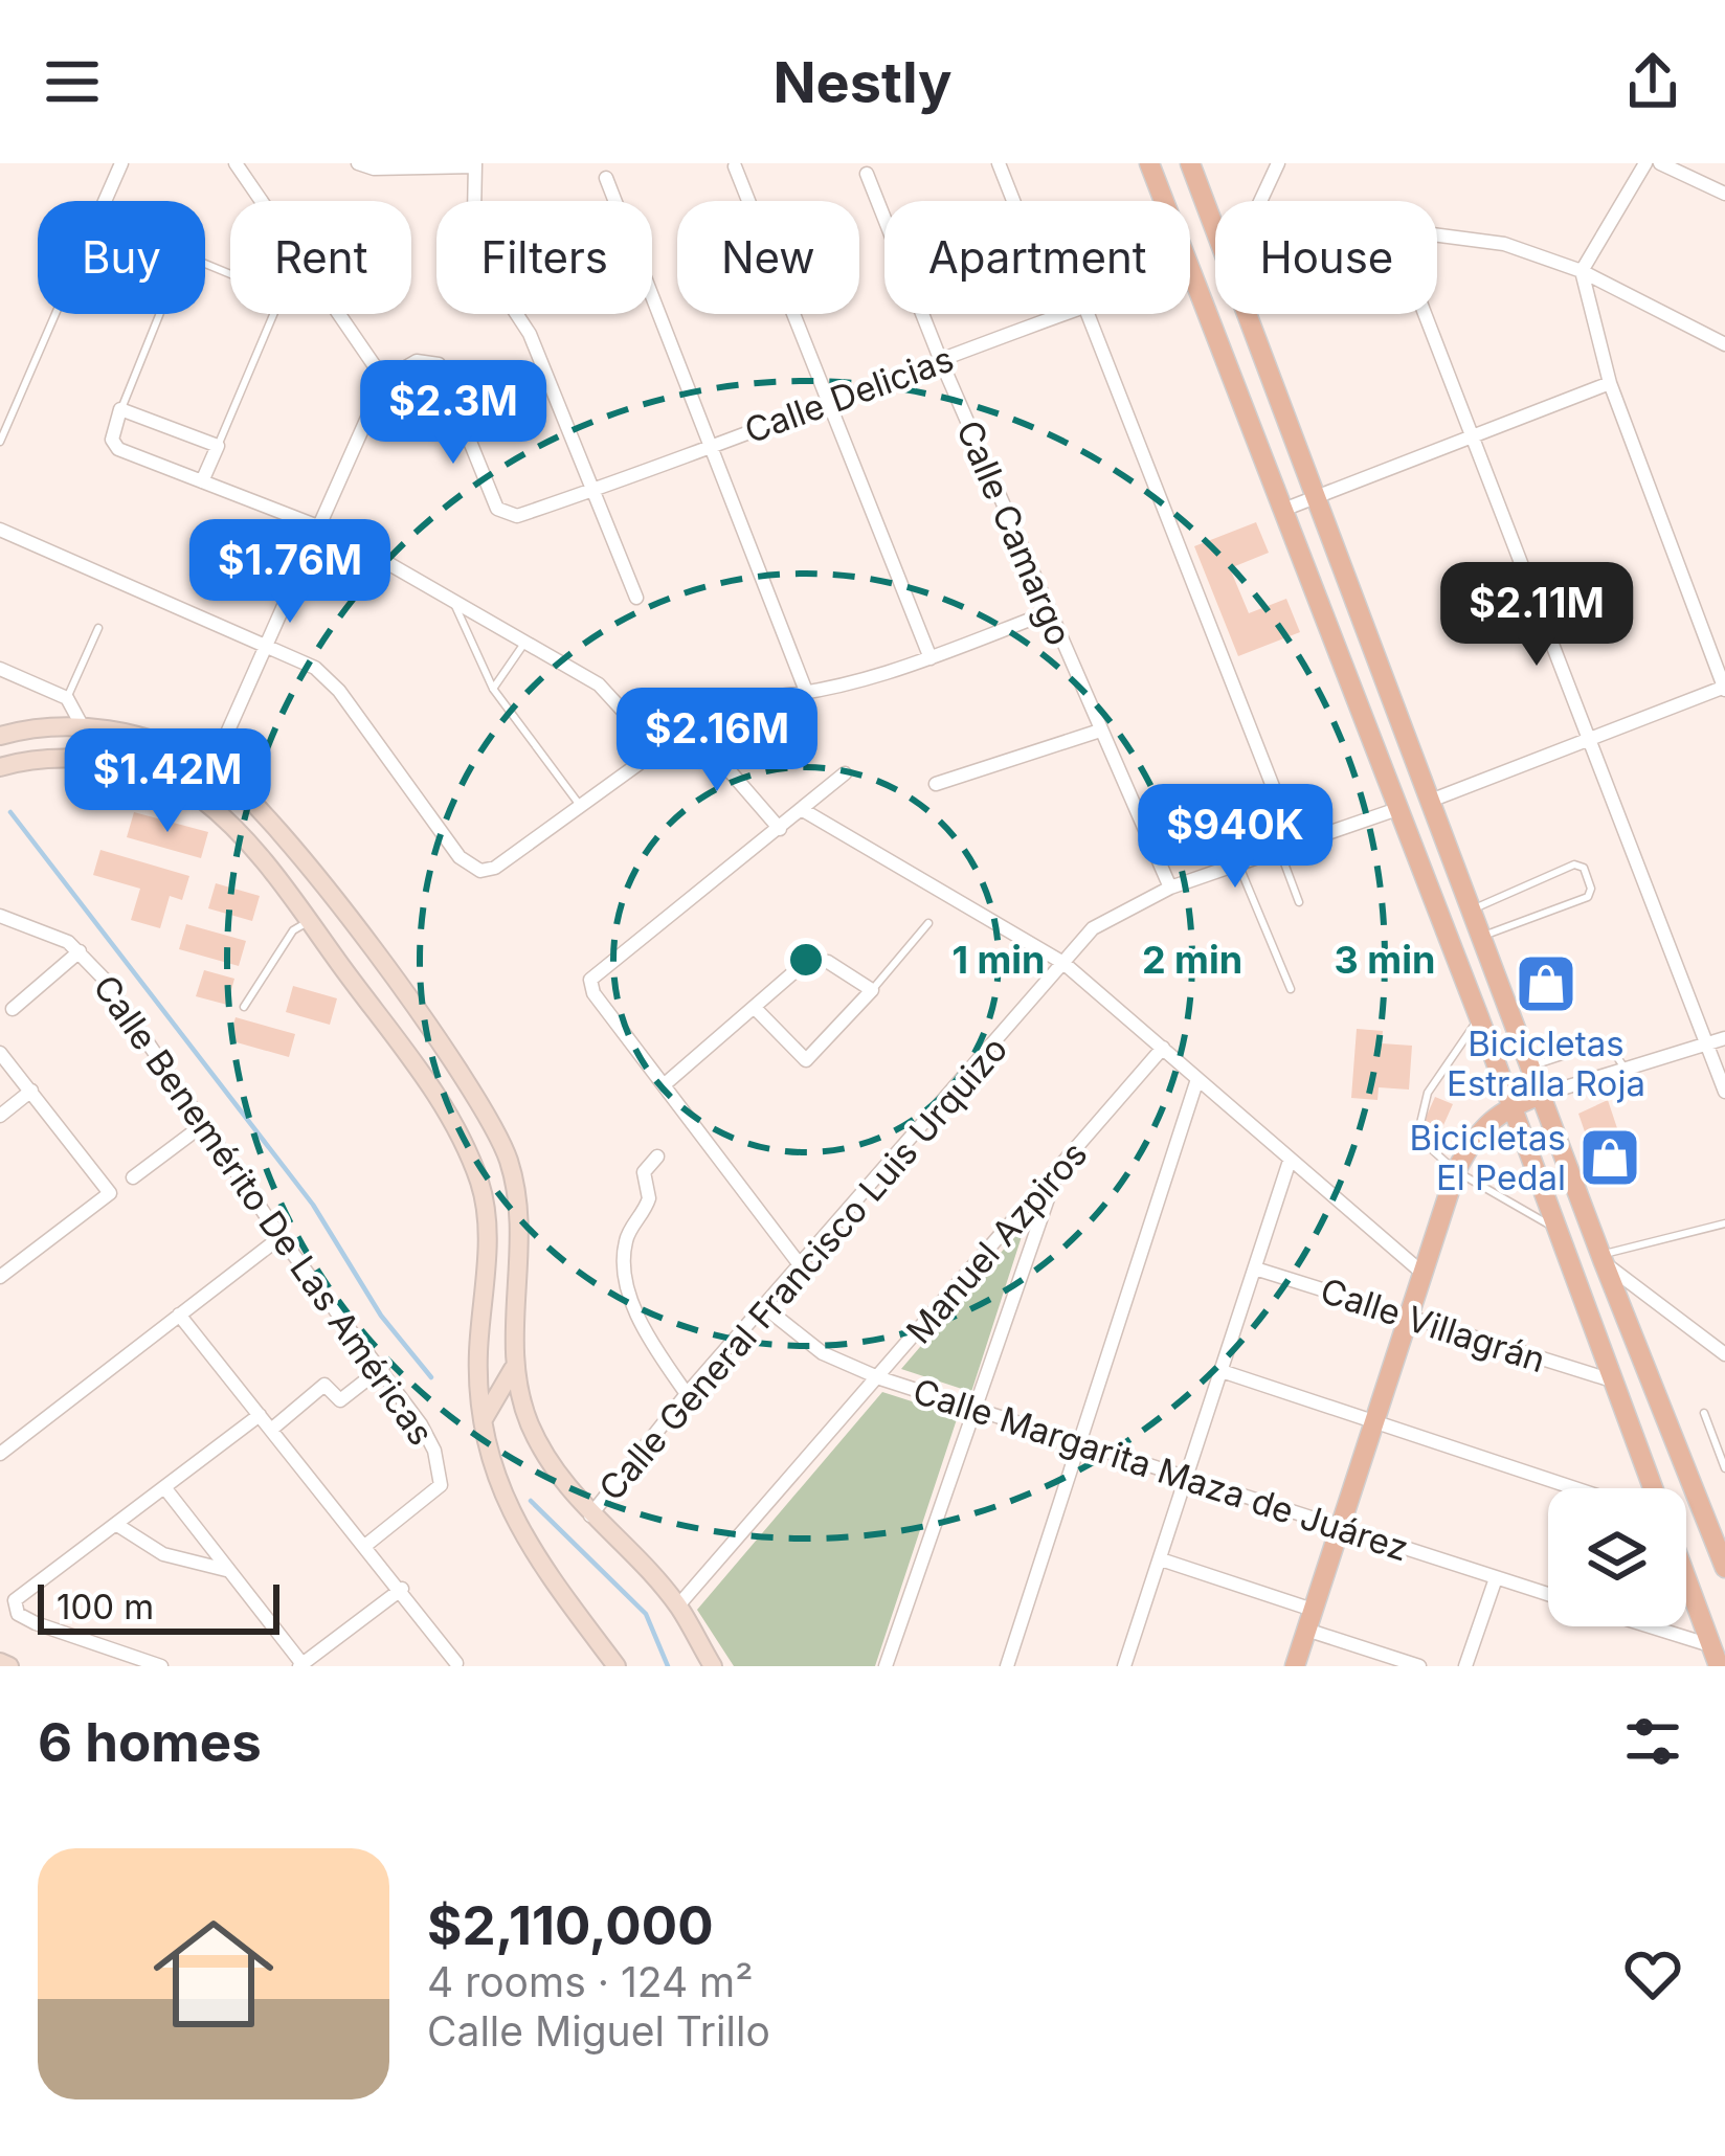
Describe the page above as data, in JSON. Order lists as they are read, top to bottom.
{
  "streets": {
    "street": [
      "Calle Delicias",
      "Calle Camargo",
      "Calle Benemérito De Las Américas",
      "Manuel Azpiros",
      "Calle General Francisco Luis Urquizo",
      "Calle Villagrán",
      "Calle Margarita Maza de Juárez"
    ]
  },
  "crossings": [
    ["Calle Delicias", "Calle Camargo"],
    ["Calle Camargo", "Calle General Francisco Luis Urquizo"],
    ["Manuel Azpiros", "Calle Margarita Maza de Juárez"],
    ["Calle General Francisco Luis Urquizo", "Calle Margarita Maza de Juárez"]
  ],
  "places": {
    "shop": ["Bicicletas Estralla Roja", "Bicicletas El Pedal"]
  },
  "scale_bar": "100 m",
  "page": {
    "header": "Nestly",
    "chip": [
      "Buy",
      "Rent",
      "Filters",
      "New",
      "Apartment",
      "House"
    ],
    "price": [
      "$2.3M",
      "$1.76M",
      "$2.11M",
      "$2.16M",
      "$1.42M",
      "$940K"
    ],
    "scale": "100 m",
    "heading": "6 homes",
    "list": [
      {
        "name": "$2,110,000",
        "note": "4 rooms · 124 m² · Calle Miguel Trillo"
      }
    ]
  },
  "rings": ["1 min", "2 min", "3 min"]
}
